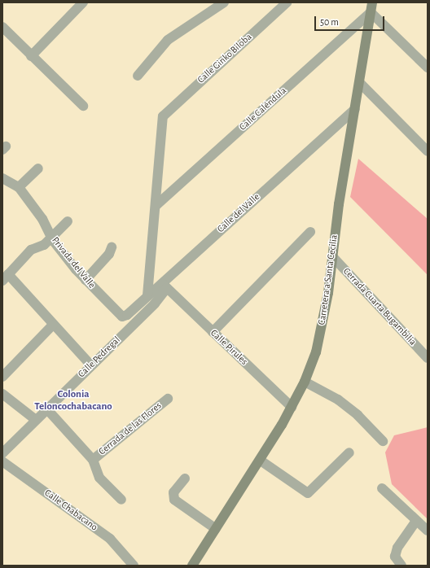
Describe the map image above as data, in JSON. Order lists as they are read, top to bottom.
{
  "streets": {
    "main road": ["Carretera a Santa Cecilia"],
    "street": [
      "Calle Ginko Biloba",
      "Calle Caléndula",
      "Calle del Valle",
      "Privada del Valle",
      "Cerrada Cuarta Bugambilia",
      "Calle Pirules",
      "Calle Pedregal",
      "Cerrada de las Flores",
      "Calle Chabacano"
    ]
  },
  "crossings": [
    ["Calle Ginko Biloba", "Calle Caléndula"],
    ["Calle Caléndula", "Carretera a Santa Cecilia"],
    ["Calle del Valle", "Privada del Valle"],
    ["Calle del Valle", "Carretera a Santa Cecilia"],
    ["Calle del Valle", "Calle Pirules"],
    ["Calle del Valle", "Calle Pedregal"],
    ["Carretera a Santa Cecilia", "Cerrada Cuarta Bugambilia"],
    ["Carretera a Santa Cecilia", "Calle Pirules"],
    ["Calle Pirules", "Calle Pedregal"],
    ["Calle Pedregal", "Cerrada de las Flores"]
  ],
  "districts": ["Colonia Teloncochabacano"],
  "scale_bar": "50 m"
}
